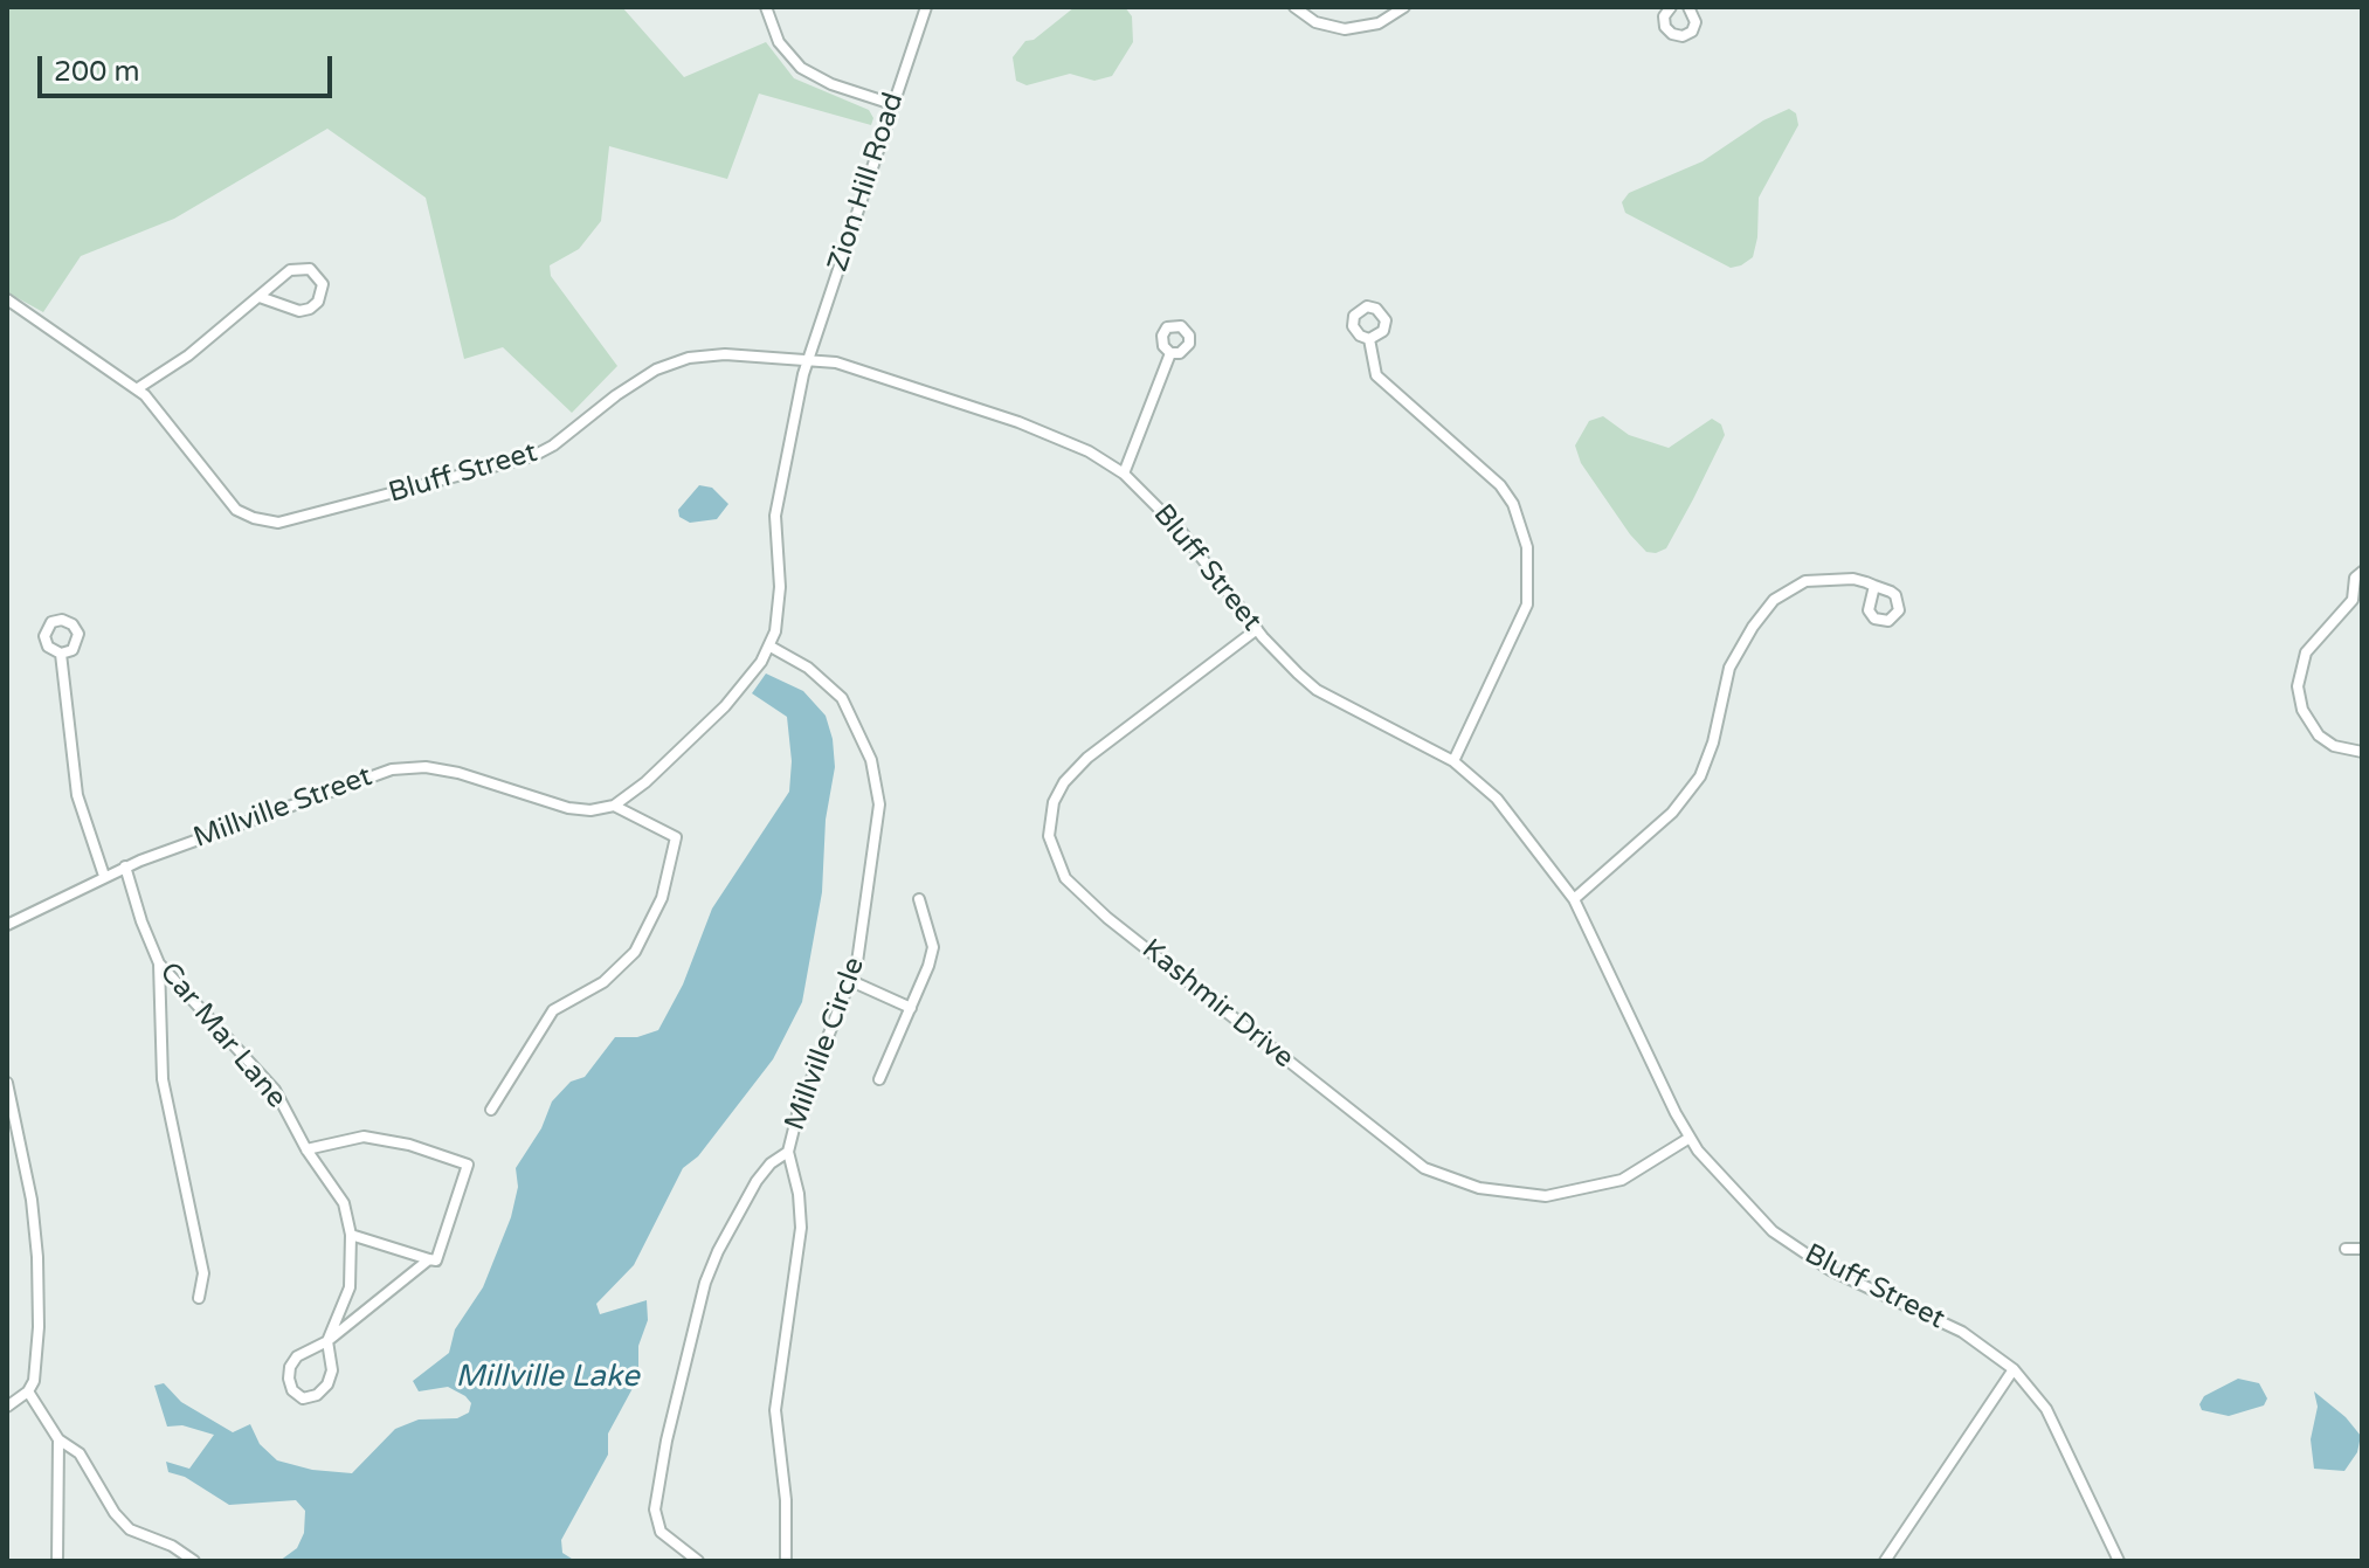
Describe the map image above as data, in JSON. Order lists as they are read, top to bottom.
{
  "streets": {
    "street": [
      "Zion Hill Road",
      "Bluff Street",
      "Millville Street",
      "Kashmir Drive",
      "Car Mar Lane",
      "Millville Circle"
    ]
  },
  "crossings": [
    ["Zion Hill Road", "Bluff Street"],
    ["Bluff Street", "Kashmir Drive"],
    ["Millville Street", "Car Mar Lane"]
  ],
  "water": ["Millville Lake"],
  "scale_bar": "200 m"
}
